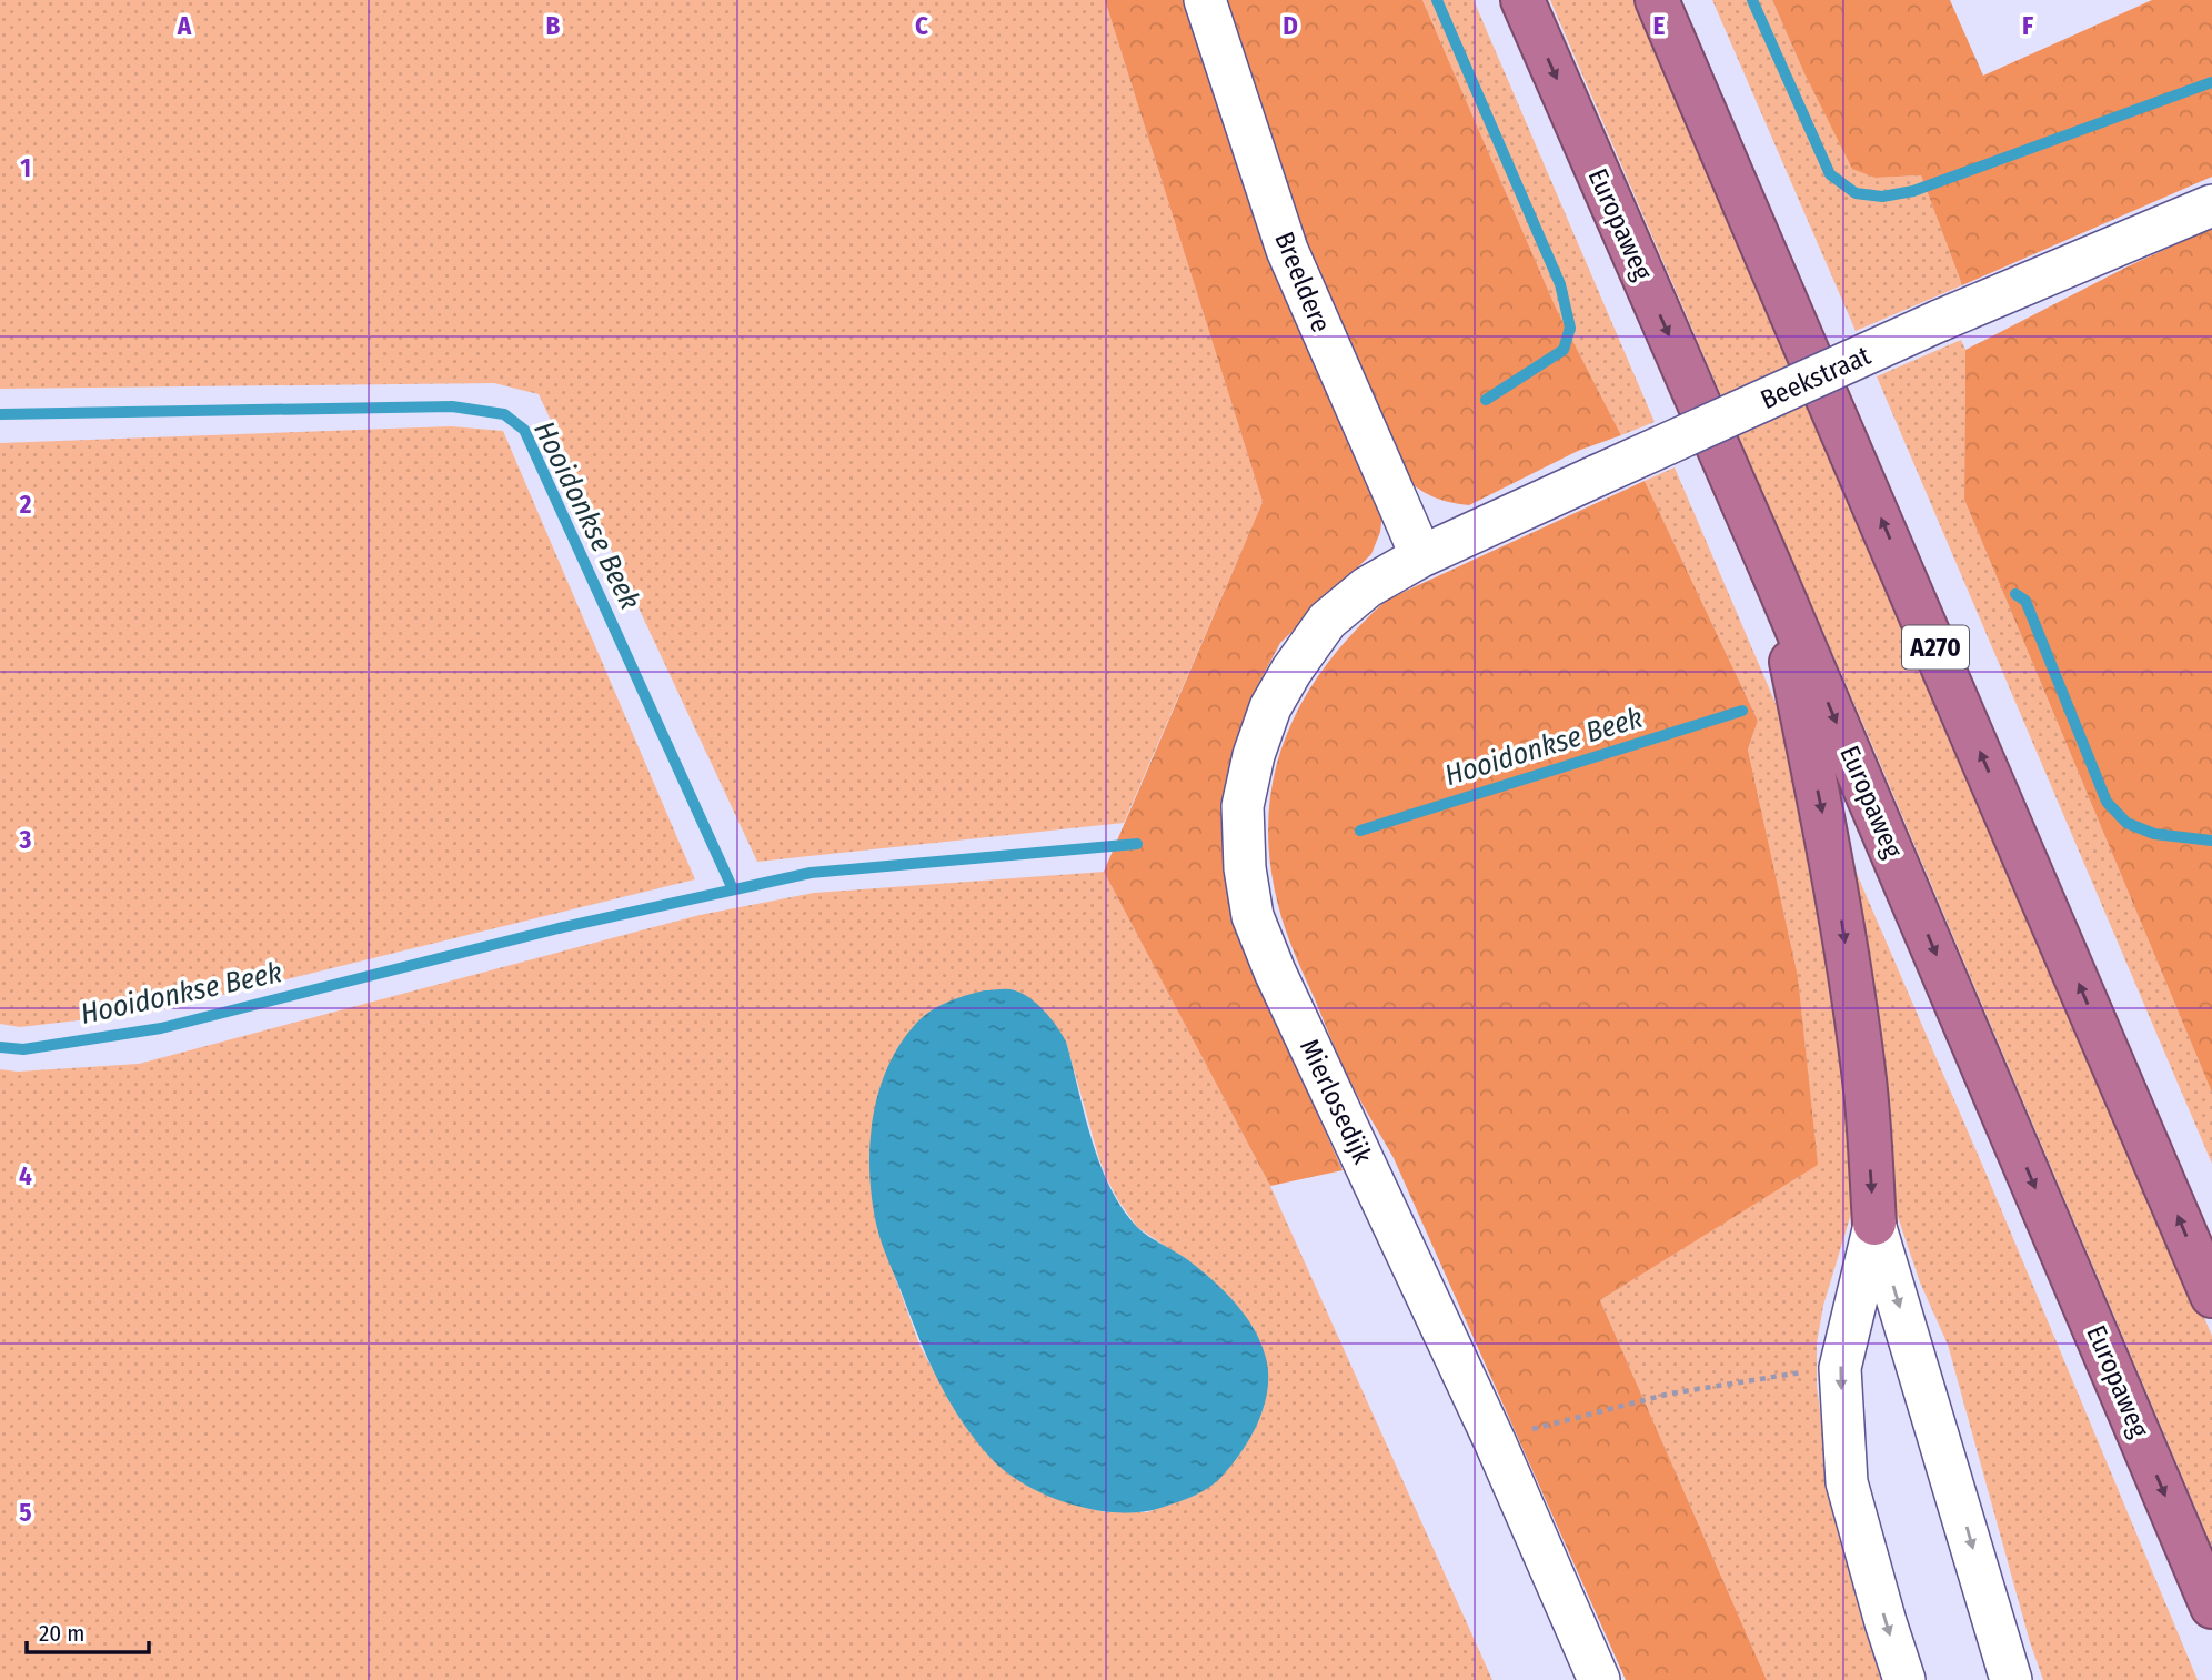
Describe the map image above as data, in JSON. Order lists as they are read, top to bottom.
{
  "streets": {
    "highway": ["Europaweg", "A270"],
    "street": ["Breeldere", "Beekstraat", "Mierlosedijk"]
  },
  "crossings": [
    ["Breeldere", "Beekstraat"],
    ["Breeldere", "Mierlosedijk"],
    ["Beekstraat", "Mierlosedijk"]
  ],
  "water": ["Hooidonkse Beek"],
  "scale_bar": "20 m",
  "grid": {
    "columns": [
      "A",
      "B",
      "C",
      "D",
      "E",
      "F"
    ],
    "rows": [
      "1",
      "2",
      "3",
      "4",
      "5"
    ]
  }
}
